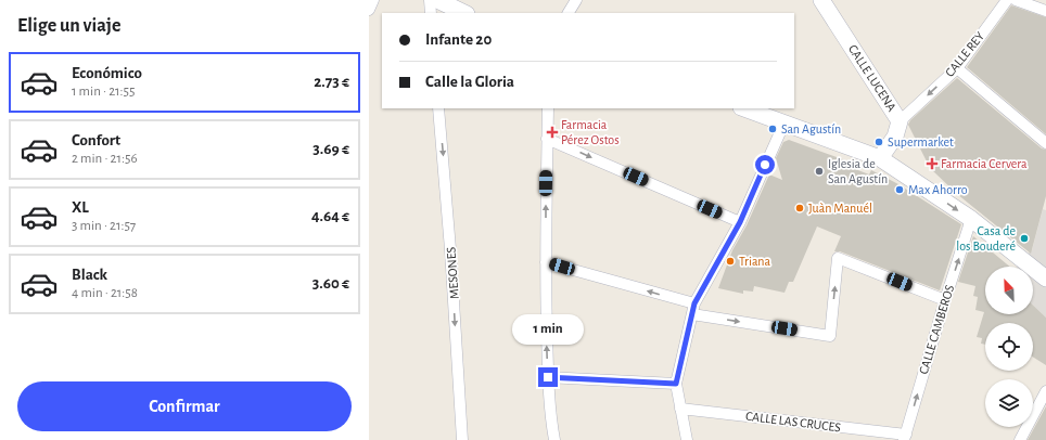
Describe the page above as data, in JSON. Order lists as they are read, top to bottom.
{
  "streets": {
    "street": [
      "CALLE REY",
      "CALLE LUCENA",
      "MESONES",
      "CALLE CAMBEROS",
      "CALLE LAS CRUCES"
    ]
  },
  "crossings": [
    ["CALLE REY", "CALLE LUCENA"],
    ["CALLE CAMBEROS", "CALLE LAS CRUCES"]
  ],
  "one_way": ["CALLE REY", "CALLE CAMBEROS"],
  "places": {
    "other": [
      "San Agustín",
      "Supermarket",
      "Iglesia de San Agustín",
      "Max Ahorro",
      "Juàn Manuél",
      "Casa de los Bouderé",
      "Triana"
    ],
    "health": ["Farmacia Pérez Ostos", "Farmacia Cervera"]
  },
  "north": "top left",
  "page": {
    "heading": "Elige un viaje",
    "banner": ["Infante 20", "Calle la Gloria"],
    "list": [
      {
        "name": "Económico",
        "note": "1 min · 21:55",
        "value": "2.73 €"
      },
      {
        "name": "Confort",
        "note": "2 min · 21:56",
        "value": "3.69 €"
      },
      {
        "name": "XL",
        "note": "3 min · 21:57",
        "value": "4.64 €"
      },
      {
        "name": "Black",
        "note": "4 min · 21:58",
        "value": "3.60 €"
      }
    ],
    "bubble": "1 min",
    "buttons": "Confirmar"
  }
}
